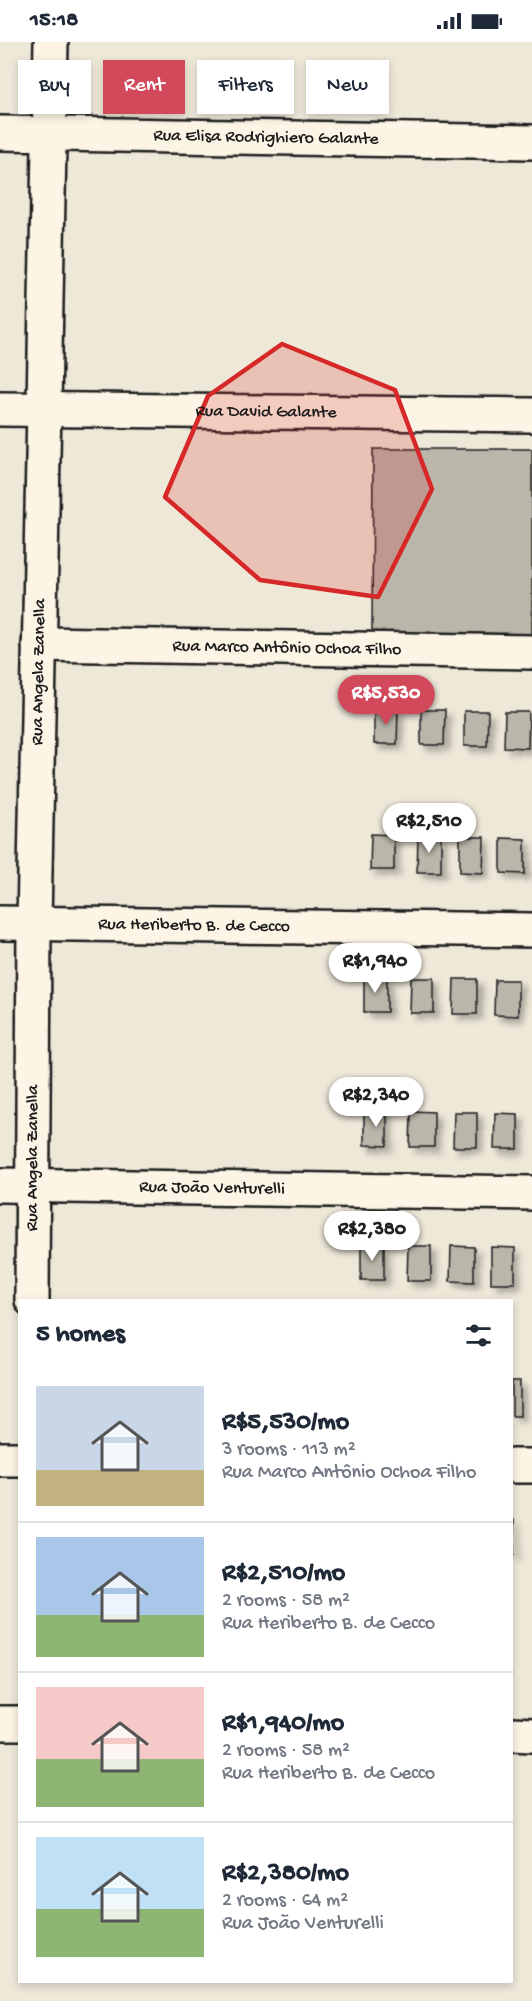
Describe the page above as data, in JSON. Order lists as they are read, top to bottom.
{
  "streets": {
    "street": [
      "Rua Elisa Rodrighiero Galante",
      "Rua David Galante",
      "Rua Marco Antônio Ochoa Filho",
      "Rua Angela Zanella",
      "Rua Heriberto B. de Cecco",
      "Rua João Venturelli"
    ]
  },
  "crossings": [
    ["Rua Elisa Rodrighiero Galante", "Rua Angela Zanella"],
    ["Rua David Galante", "Rua Angela Zanella"],
    ["Rua Marco Antônio Ochoa Filho", "Rua Angela Zanella"],
    ["Rua Angela Zanella", "Rua Heriberto B. de Cecco"],
    ["Rua Angela Zanella", "Rua João Venturelli"]
  ],
  "page": {
    "status": "15:18",
    "chip": [
      "Buy",
      "Rent",
      "Filters",
      "New"
    ],
    "price": [
      "R$5,530",
      "R$2,510",
      "R$1,940",
      "R$2,340",
      "R$2,380"
    ],
    "heading": "5 homes",
    "list": [
      {
        "name": "R$5,530/mo",
        "note": "3 rooms · 113 m² · Rua Marco Antônio Ochoa Filho"
      },
      {
        "name": "R$2,510/mo",
        "note": "2 rooms · 58 m² · Rua Heriberto B. de Cecco"
      },
      {
        "name": "R$1,940/mo",
        "note": "2 rooms · 58 m² · Rua Heriberto B. de Cecco"
      },
      {
        "name": "R$2,380/mo",
        "note": "2 rooms · 64 m² · Rua João Venturelli"
      }
    ]
  }
}
